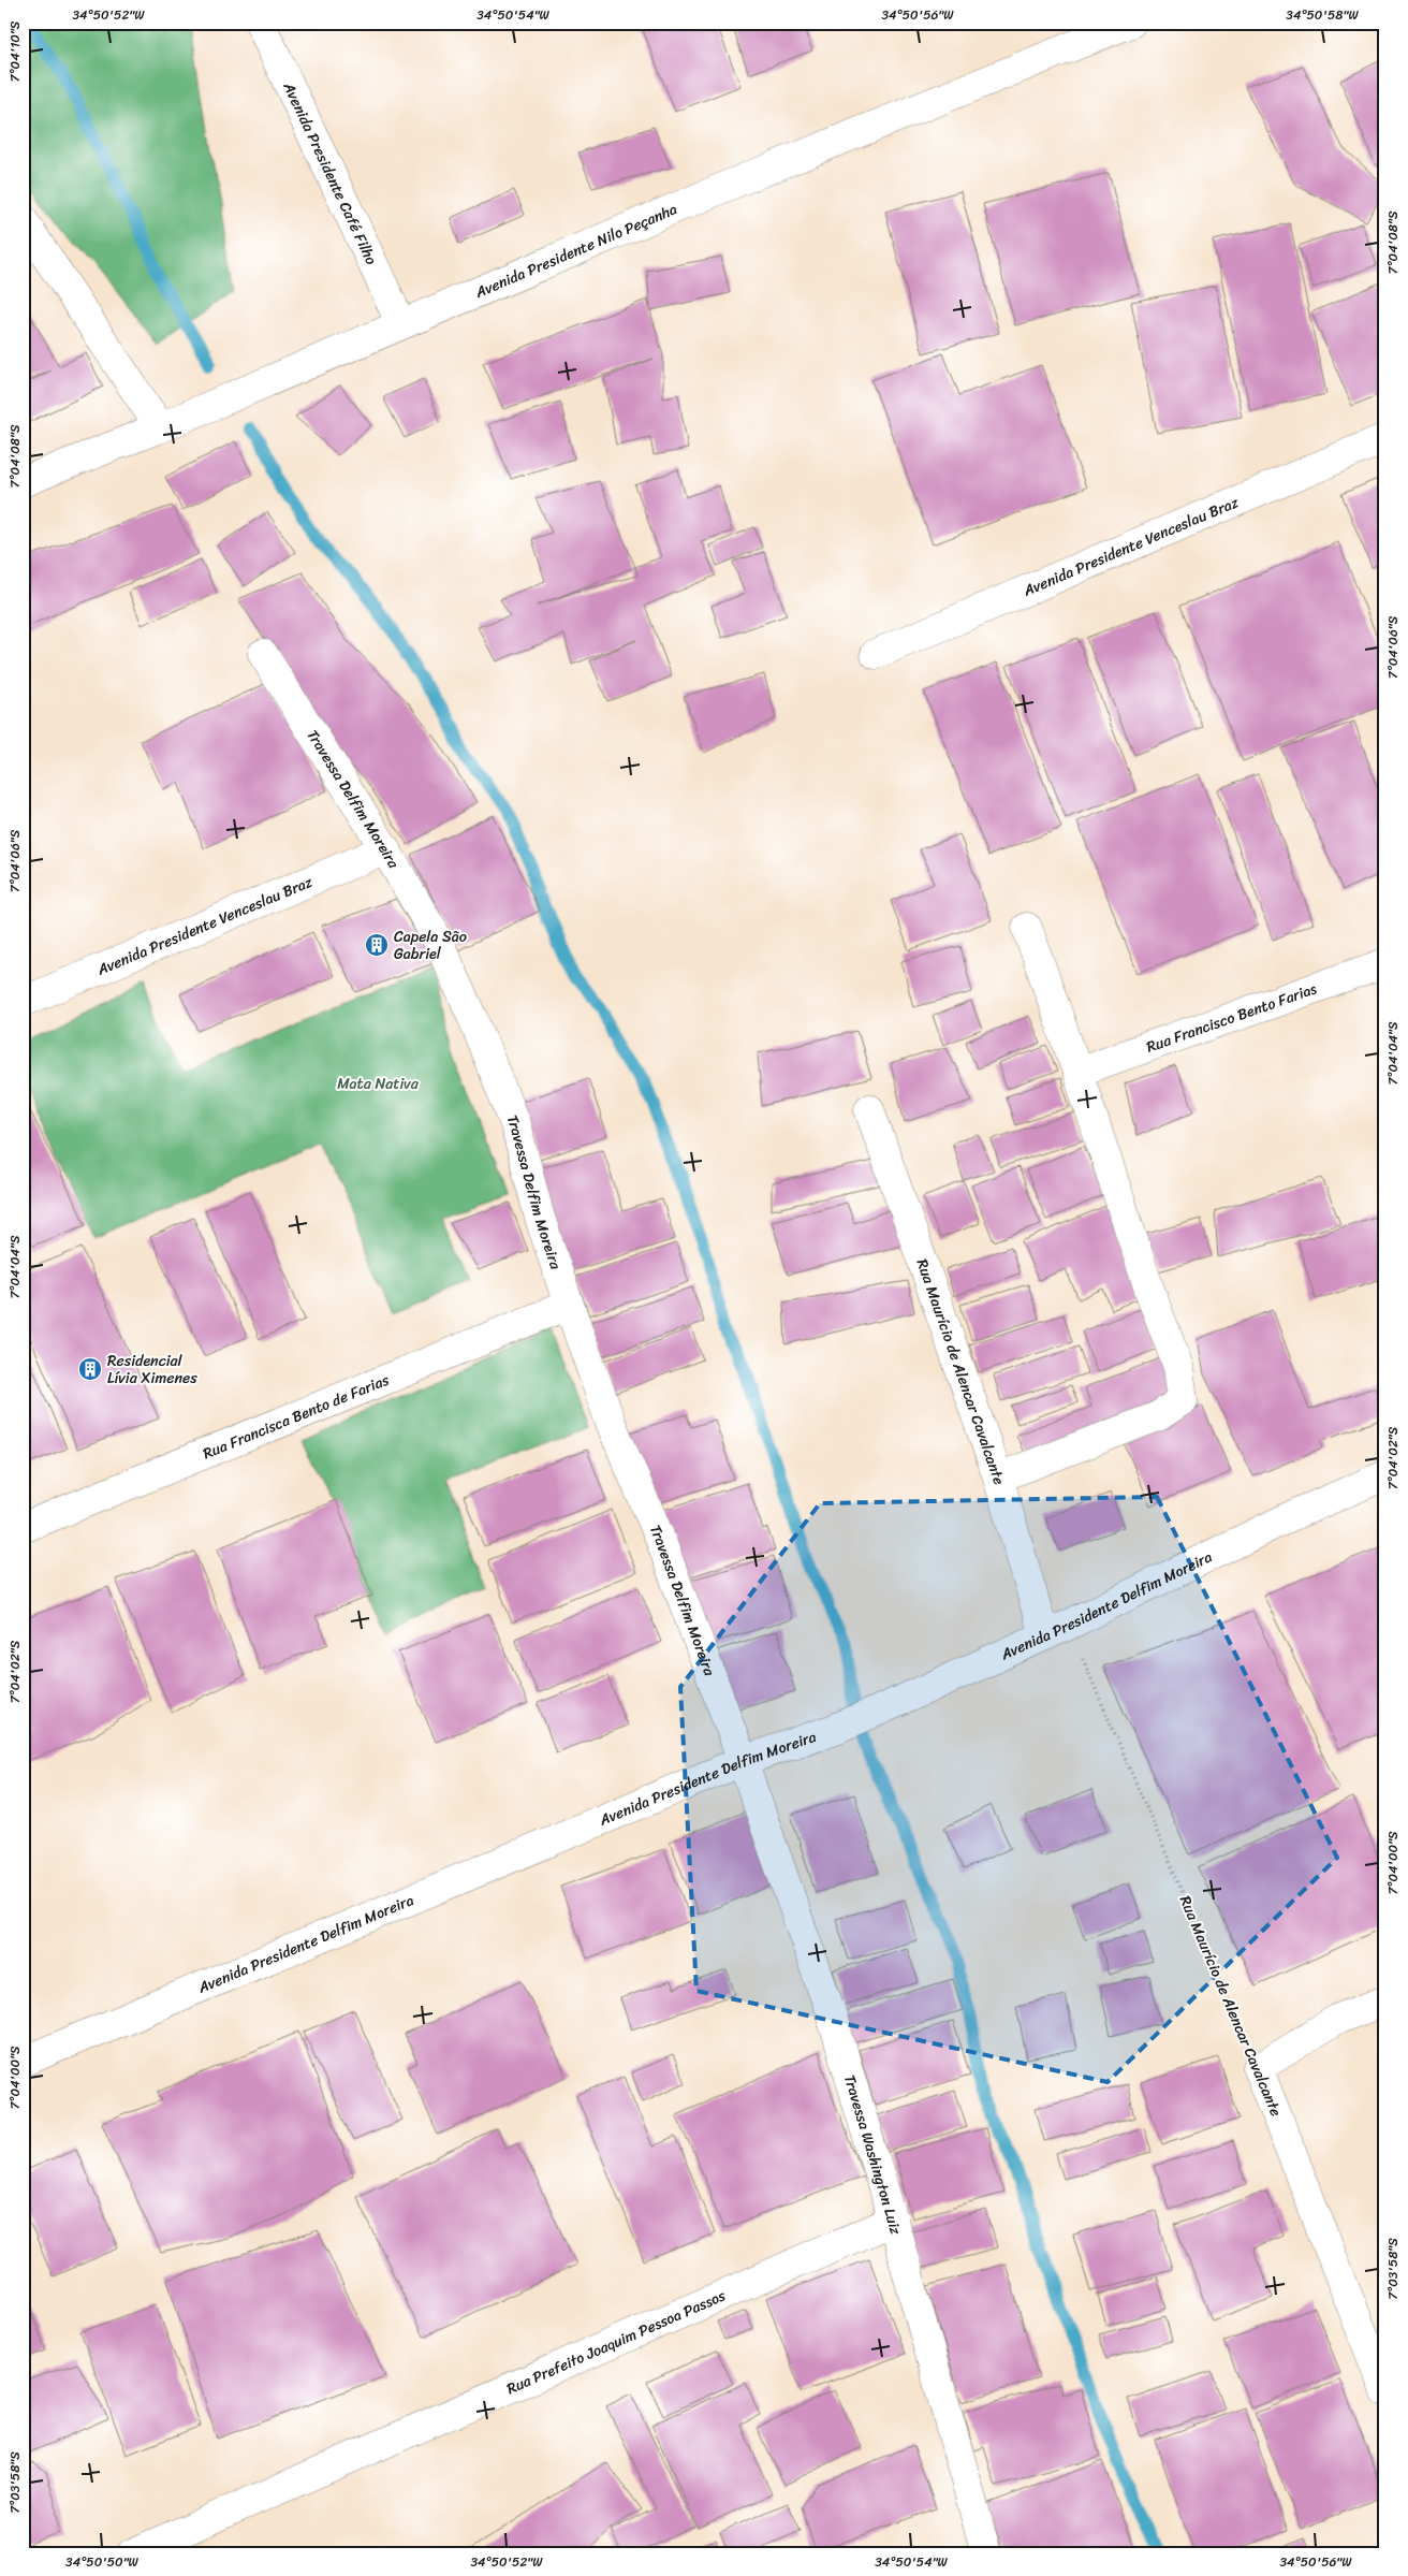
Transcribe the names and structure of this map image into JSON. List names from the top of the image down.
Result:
{
  "streets": {
    "street": [
      "Avenida Presidente Café Filho",
      "Avenida Presidente Nilo Peçanha",
      "Avenida Presidente Venceslau Braz",
      "Travessa Delfim Moreira",
      "Rua Francisco Bento Farias",
      "Rua Maurício de Alencar Cavalcante",
      "Rua Francisca Bento de Farias",
      "Avenida Presidente Delfim Moreira",
      "Travessa Washington Luiz",
      "Rua Prefeito Joaquim Pessoa Passos"
    ]
  },
  "crossings": [
    ["Avenida Presidente Café Filho", "Avenida Presidente Nilo Peçanha"],
    ["Avenida Presidente Venceslau Braz", "Travessa Delfim Moreira"],
    ["Travessa Delfim Moreira", "Rua Francisca Bento de Farias"],
    ["Travessa Delfim Moreira", "Avenida Presidente Delfim Moreira"],
    ["Travessa Delfim Moreira", "Travessa Washington Luiz"],
    ["Rua Maurício de Alencar Cavalcante", "Avenida Presidente Delfim Moreira"],
    ["Avenida Presidente Delfim Moreira", "Travessa Washington Luiz"],
    ["Travessa Washington Luiz", "Rua Prefeito Joaquim Pessoa Passos"]
  ],
  "parks": ["Mata Nativa"],
  "places": {
    "building": ["Capela São Gabriel", "Residencial Lívia Ximenes"]
  },
  "coordinates": [
    "34°50'52\"W",
    "34°50'54\"W",
    "34°50'56\"W",
    "34°50'58\"W",
    "7°04'10\"S",
    "7°04'08\"S",
    "7°04'06\"S",
    "7°04'04\"S",
    "7°04'02\"S",
    "7°04'00\"S",
    "7°03'58\"S",
    "34°50'50\"W"
  ]
}
